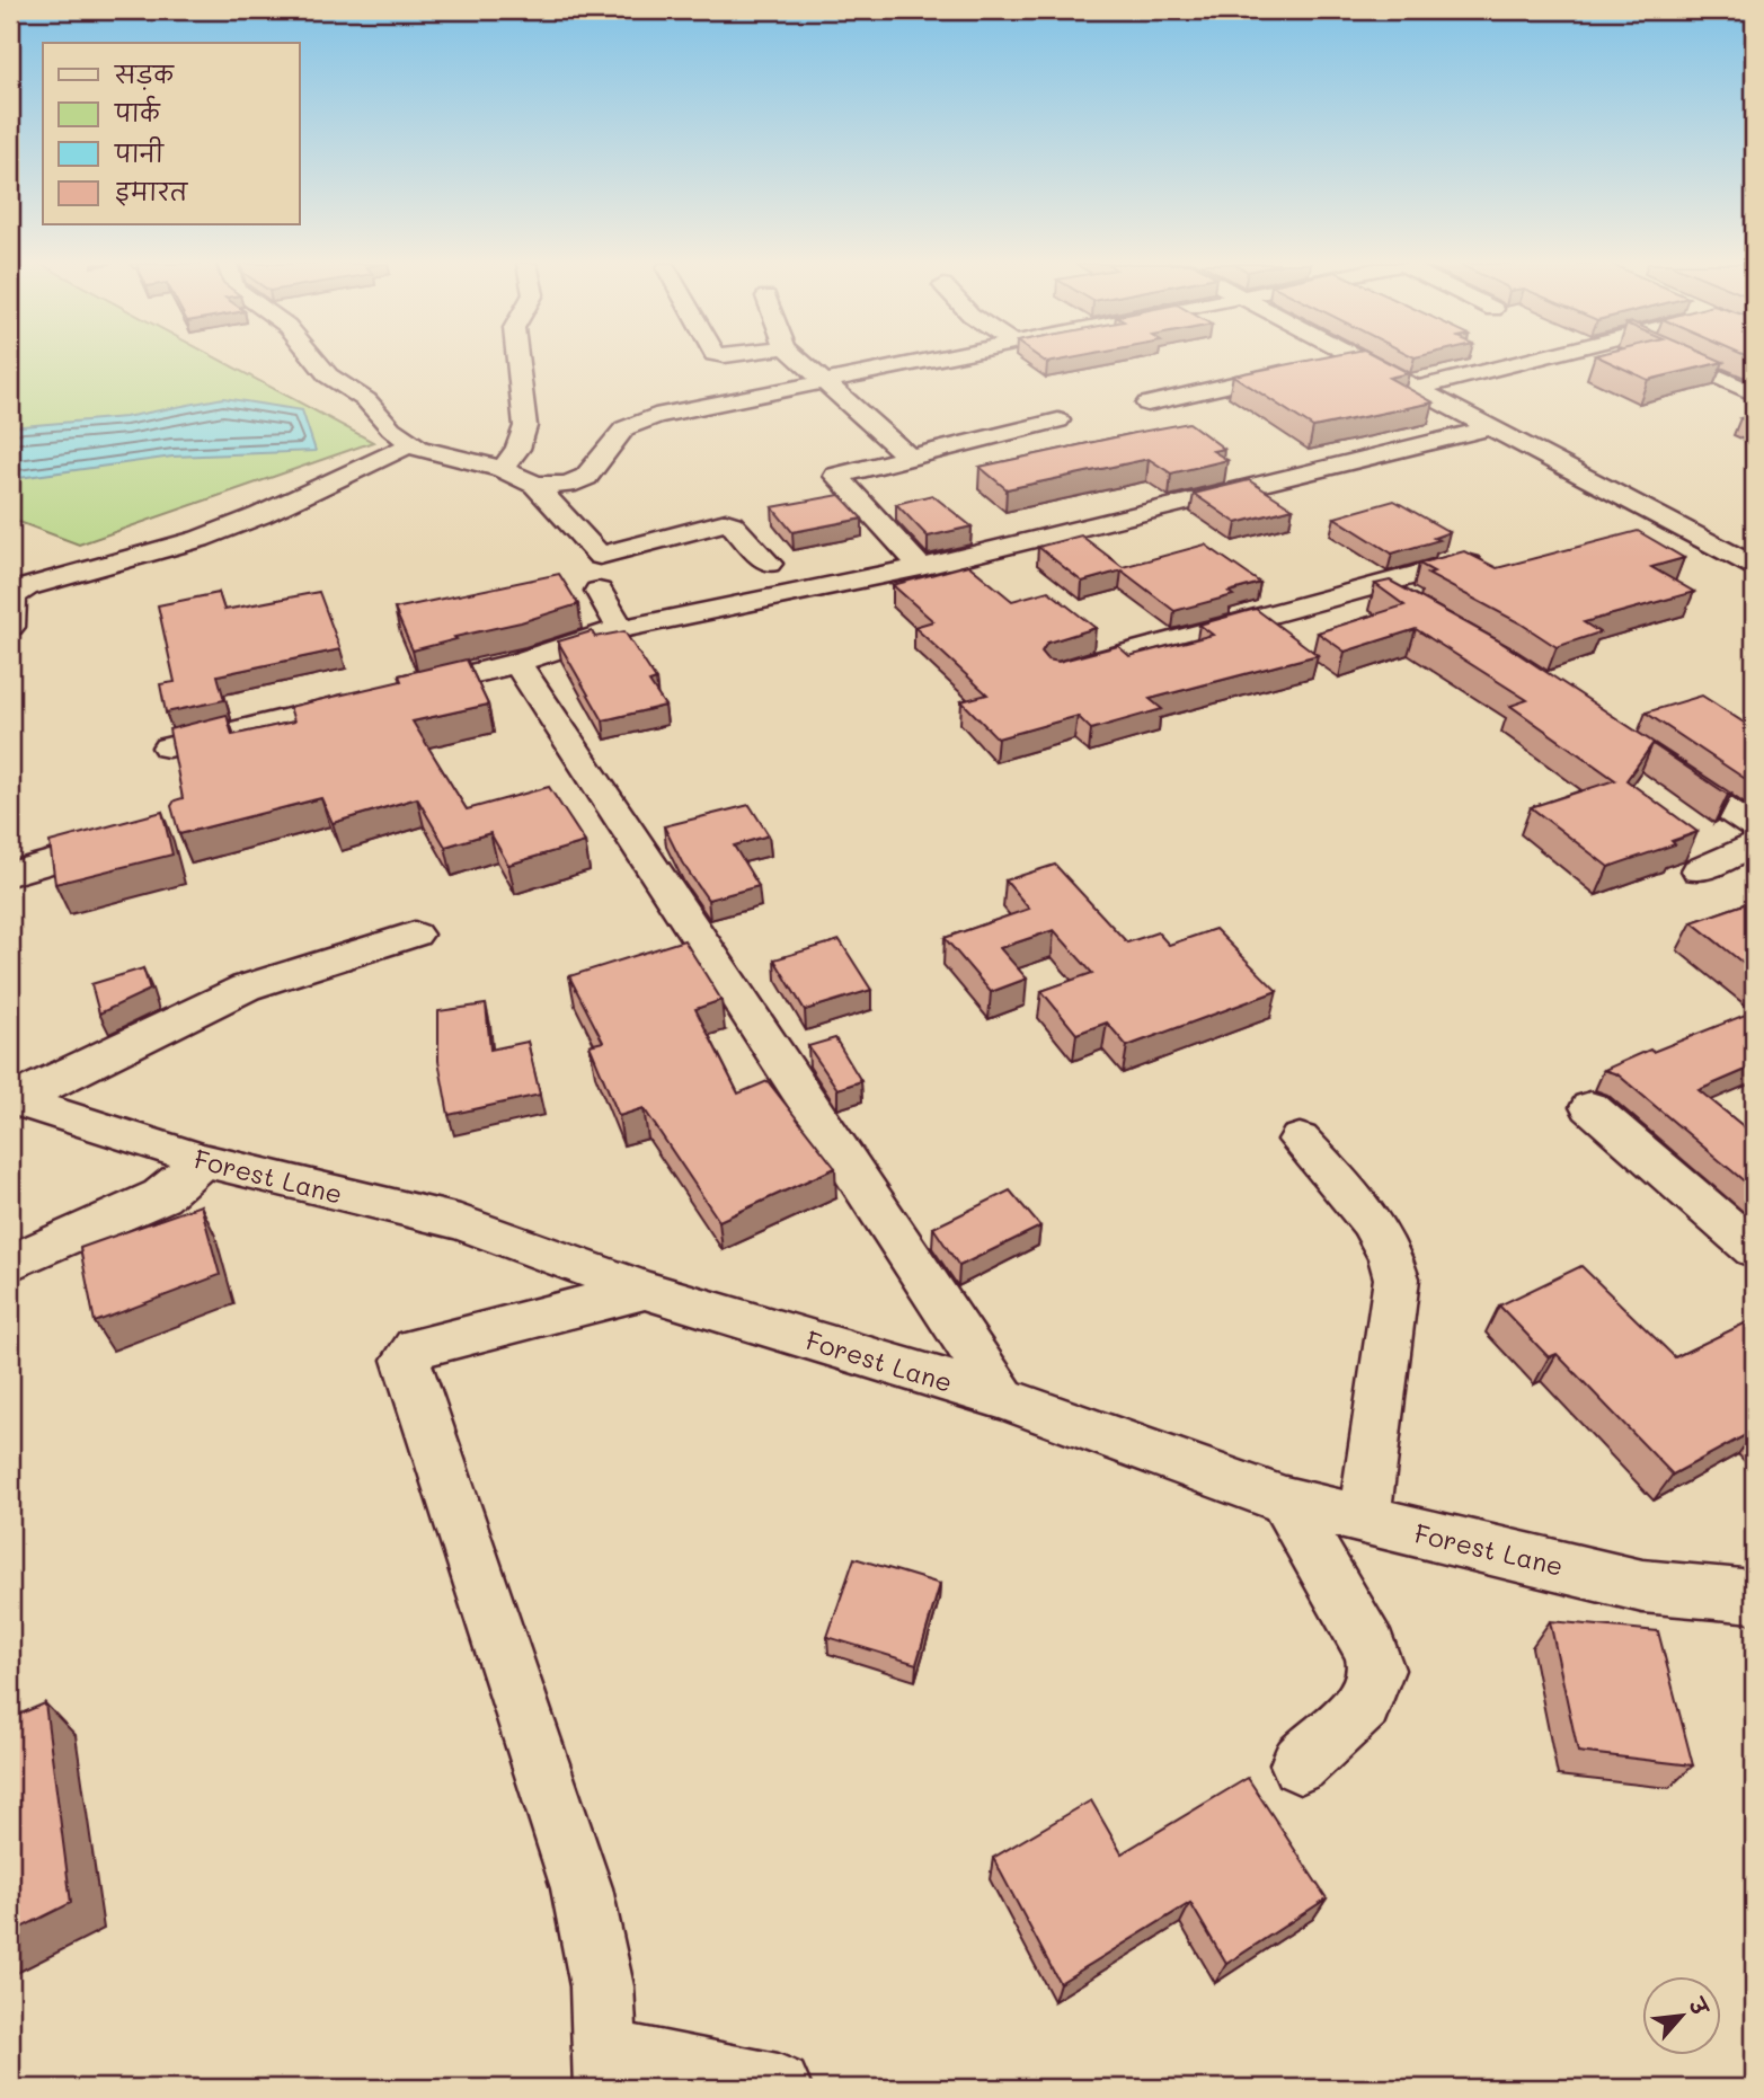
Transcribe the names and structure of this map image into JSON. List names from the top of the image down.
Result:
{
  "streets": {
    "street": ["Forest Lane"]
  },
  "legend": [
    "सड़क",
    "पार्क",
    "पानी",
    "इमारत"
  ],
  "north": "top right"
}
